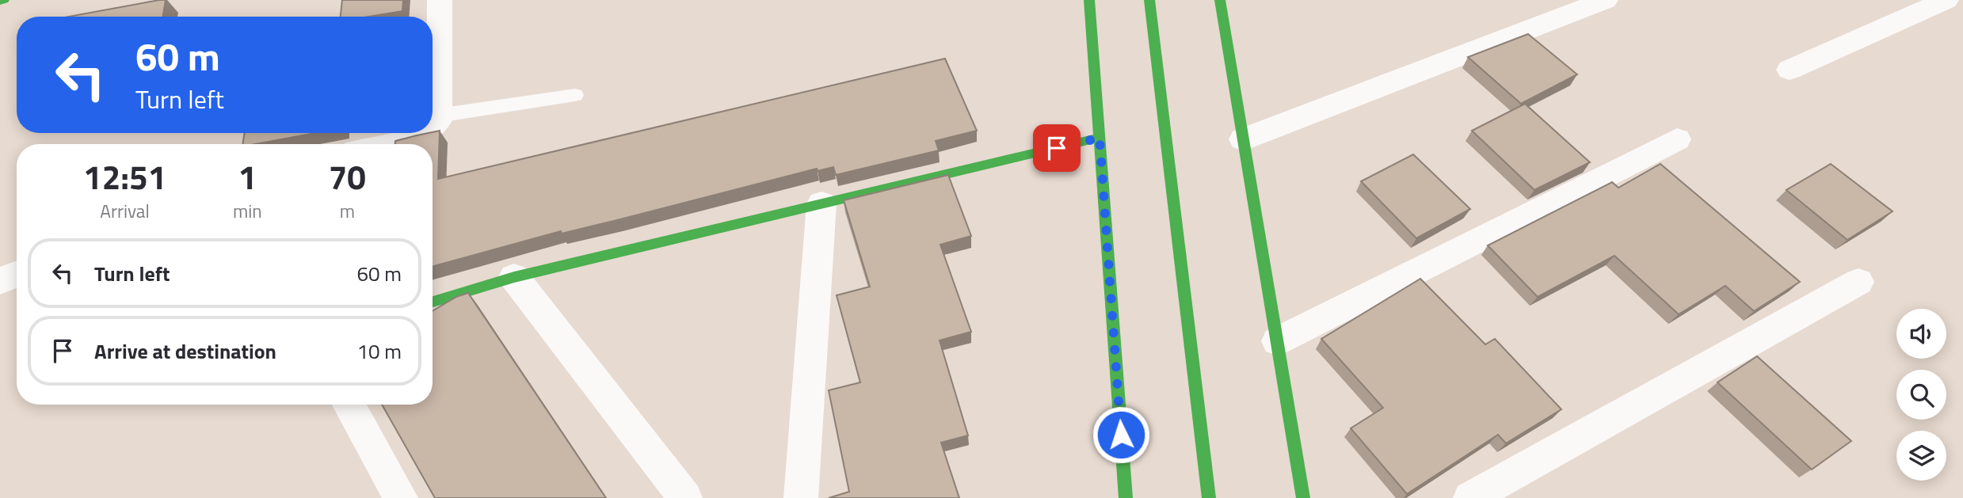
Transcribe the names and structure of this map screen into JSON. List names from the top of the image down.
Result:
{
  "page": {
    "turn": ["60 m", "Turn left"],
    "eta": [
      "12:51",
      "Arrival",
      "1",
      "min",
      "70",
      "m"
    ],
    "list": [
      {
        "name": "Turn left",
        "value": "60 m"
      },
      {
        "name": "Arrive at destination",
        "value": "10 m"
      }
    ]
  }
}
